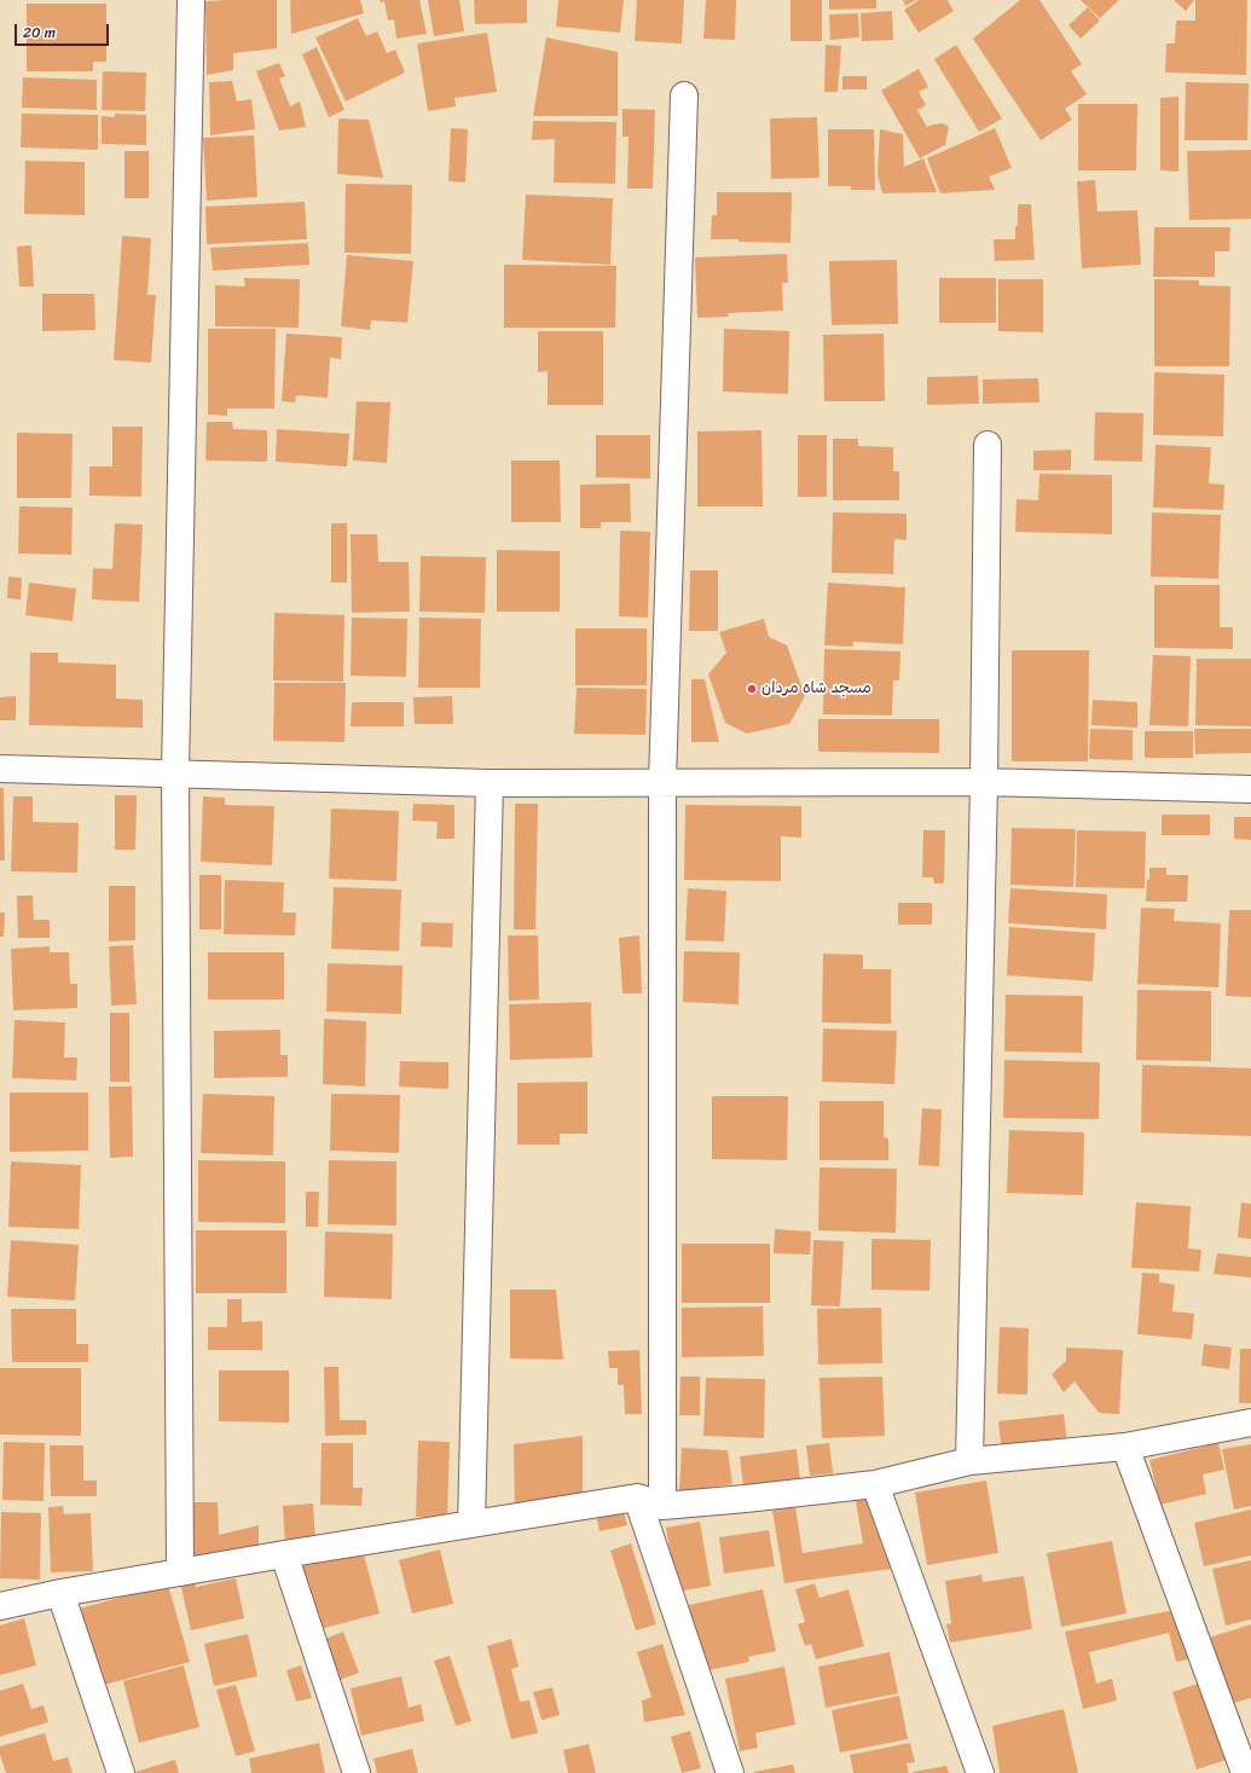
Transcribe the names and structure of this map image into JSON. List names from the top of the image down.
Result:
{
  "places": ["مسجد شاه مردان"],
  "scale_bar": "20 m"
}
